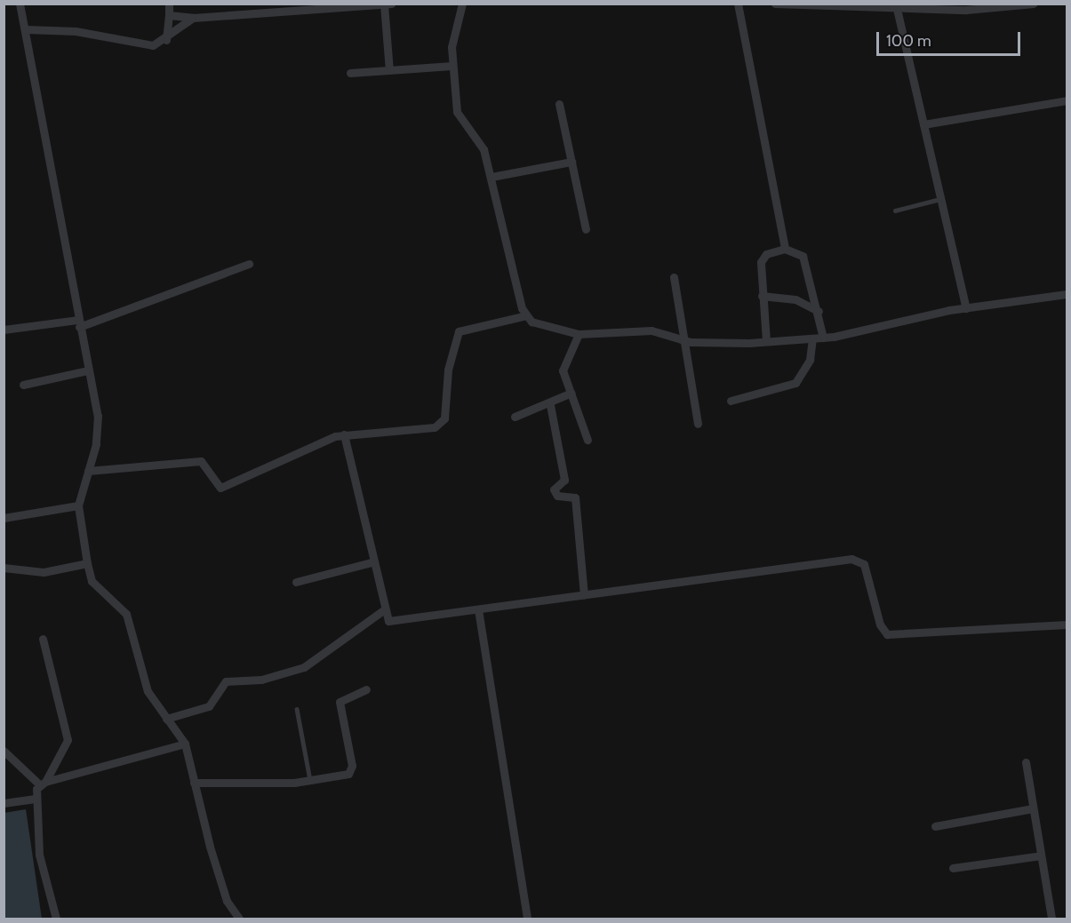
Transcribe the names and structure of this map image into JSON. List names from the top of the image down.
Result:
{
  "scale_bar": "100 m"
}
